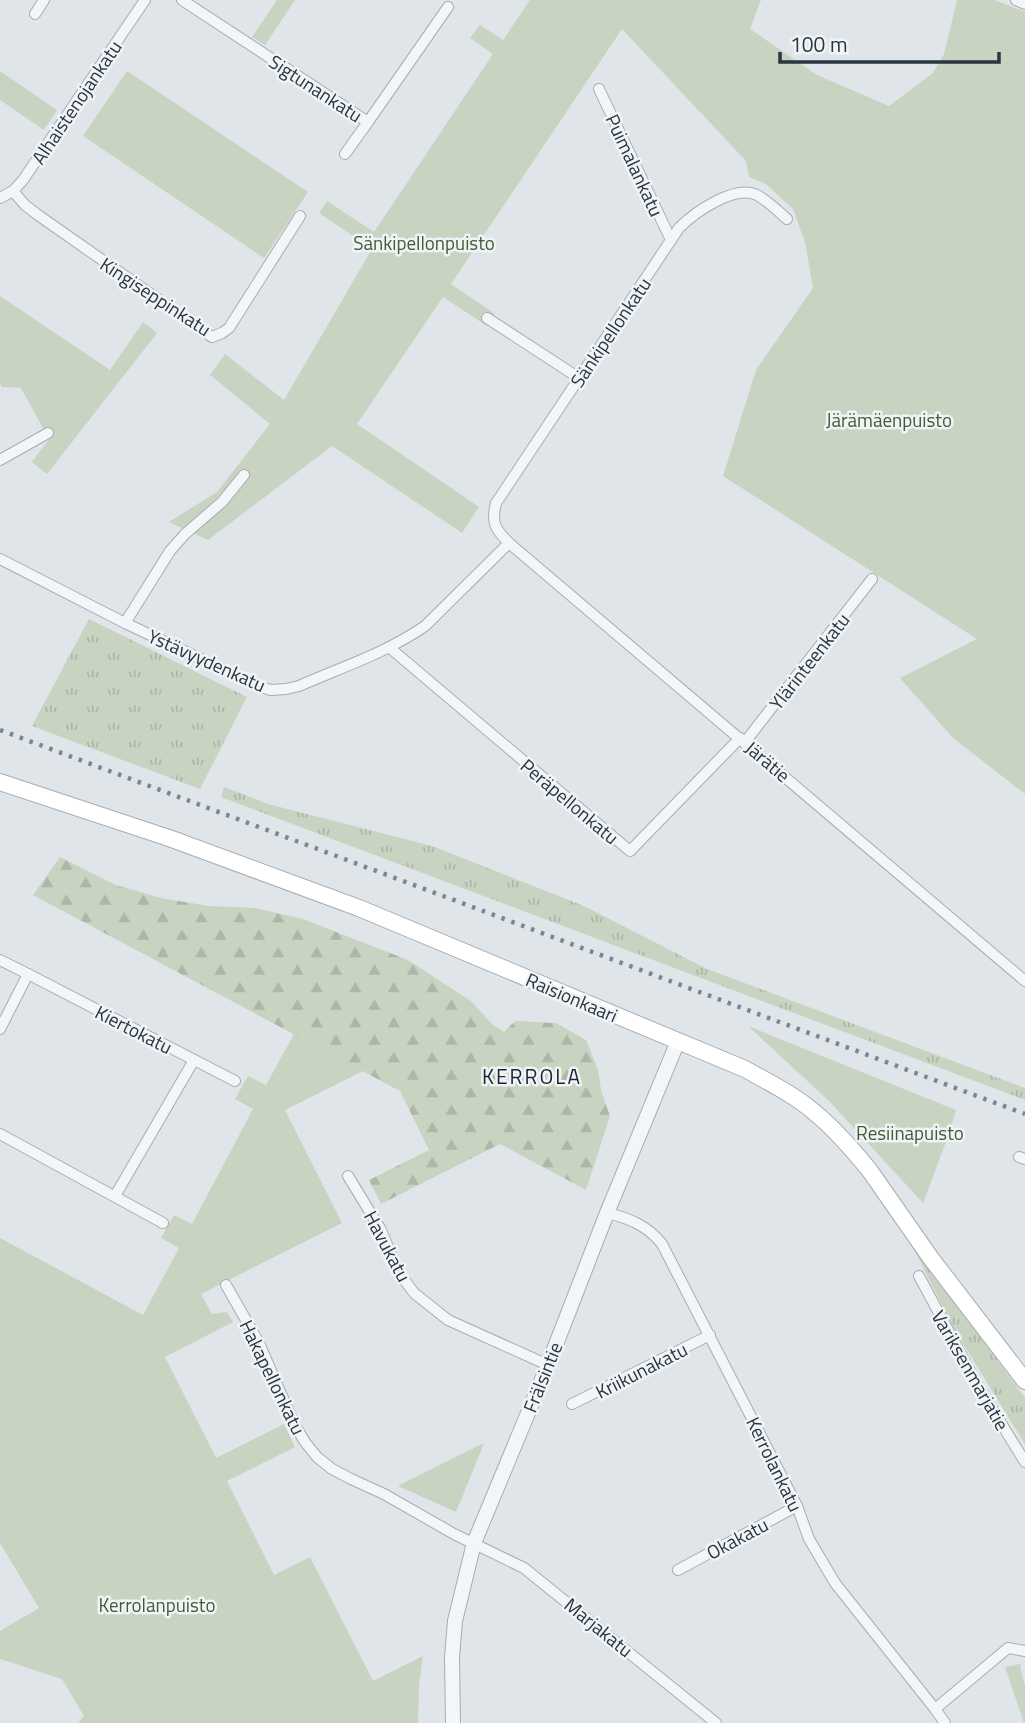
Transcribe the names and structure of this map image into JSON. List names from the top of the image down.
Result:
{
  "streets": {
    "main road": ["Raisionkaari"],
    "street": [
      "Sigtunankatu",
      "Alhaistenojankatu",
      "Puimalankatu",
      "Kingiseppinkatu",
      "Sänkipellonkatu",
      "Ystävyydenkatu",
      "Ylärinteenkatu",
      "Järätie",
      "Peräpellonkatu",
      "Kiertokatu",
      "Havukatu",
      "Kriikunakatu",
      "Variksenmarjatie",
      "Hakapellonkatu",
      "Frälsintie",
      "Kerrolankatu",
      "Okakatu",
      "Marjakatu"
    ]
  },
  "crossings": [
    ["Alhaistenojankatu", "Kingiseppinkatu"],
    ["Puimalankatu", "Sänkipellonkatu"],
    ["Sänkipellonkatu", "Ystävyydenkatu"],
    ["Sänkipellonkatu", "Järätie"],
    ["Ystävyydenkatu", "Järätie"],
    ["Ystävyydenkatu", "Peräpellonkatu"],
    ["Ylärinteenkatu", "Järätie"],
    ["Ylärinteenkatu", "Peräpellonkatu"],
    ["Järätie", "Peräpellonkatu"],
    ["Raisionkaari", "Frälsintie"],
    ["Havukatu", "Frälsintie"],
    ["Kriikunakatu", "Kerrolankatu"],
    ["Hakapellonkatu", "Frälsintie"],
    ["Hakapellonkatu", "Marjakatu"],
    ["Frälsintie", "Kerrolankatu"],
    ["Frälsintie", "Marjakatu"],
    ["Kerrolankatu", "Okakatu"]
  ],
  "districts": ["KERROLA"],
  "parks": [
    "Sänkipellonpuisto",
    "Järämäenpuisto",
    "Resiinapuisto",
    "Kerrolanpuisto"
  ],
  "scale_bar": "100 m"
}
